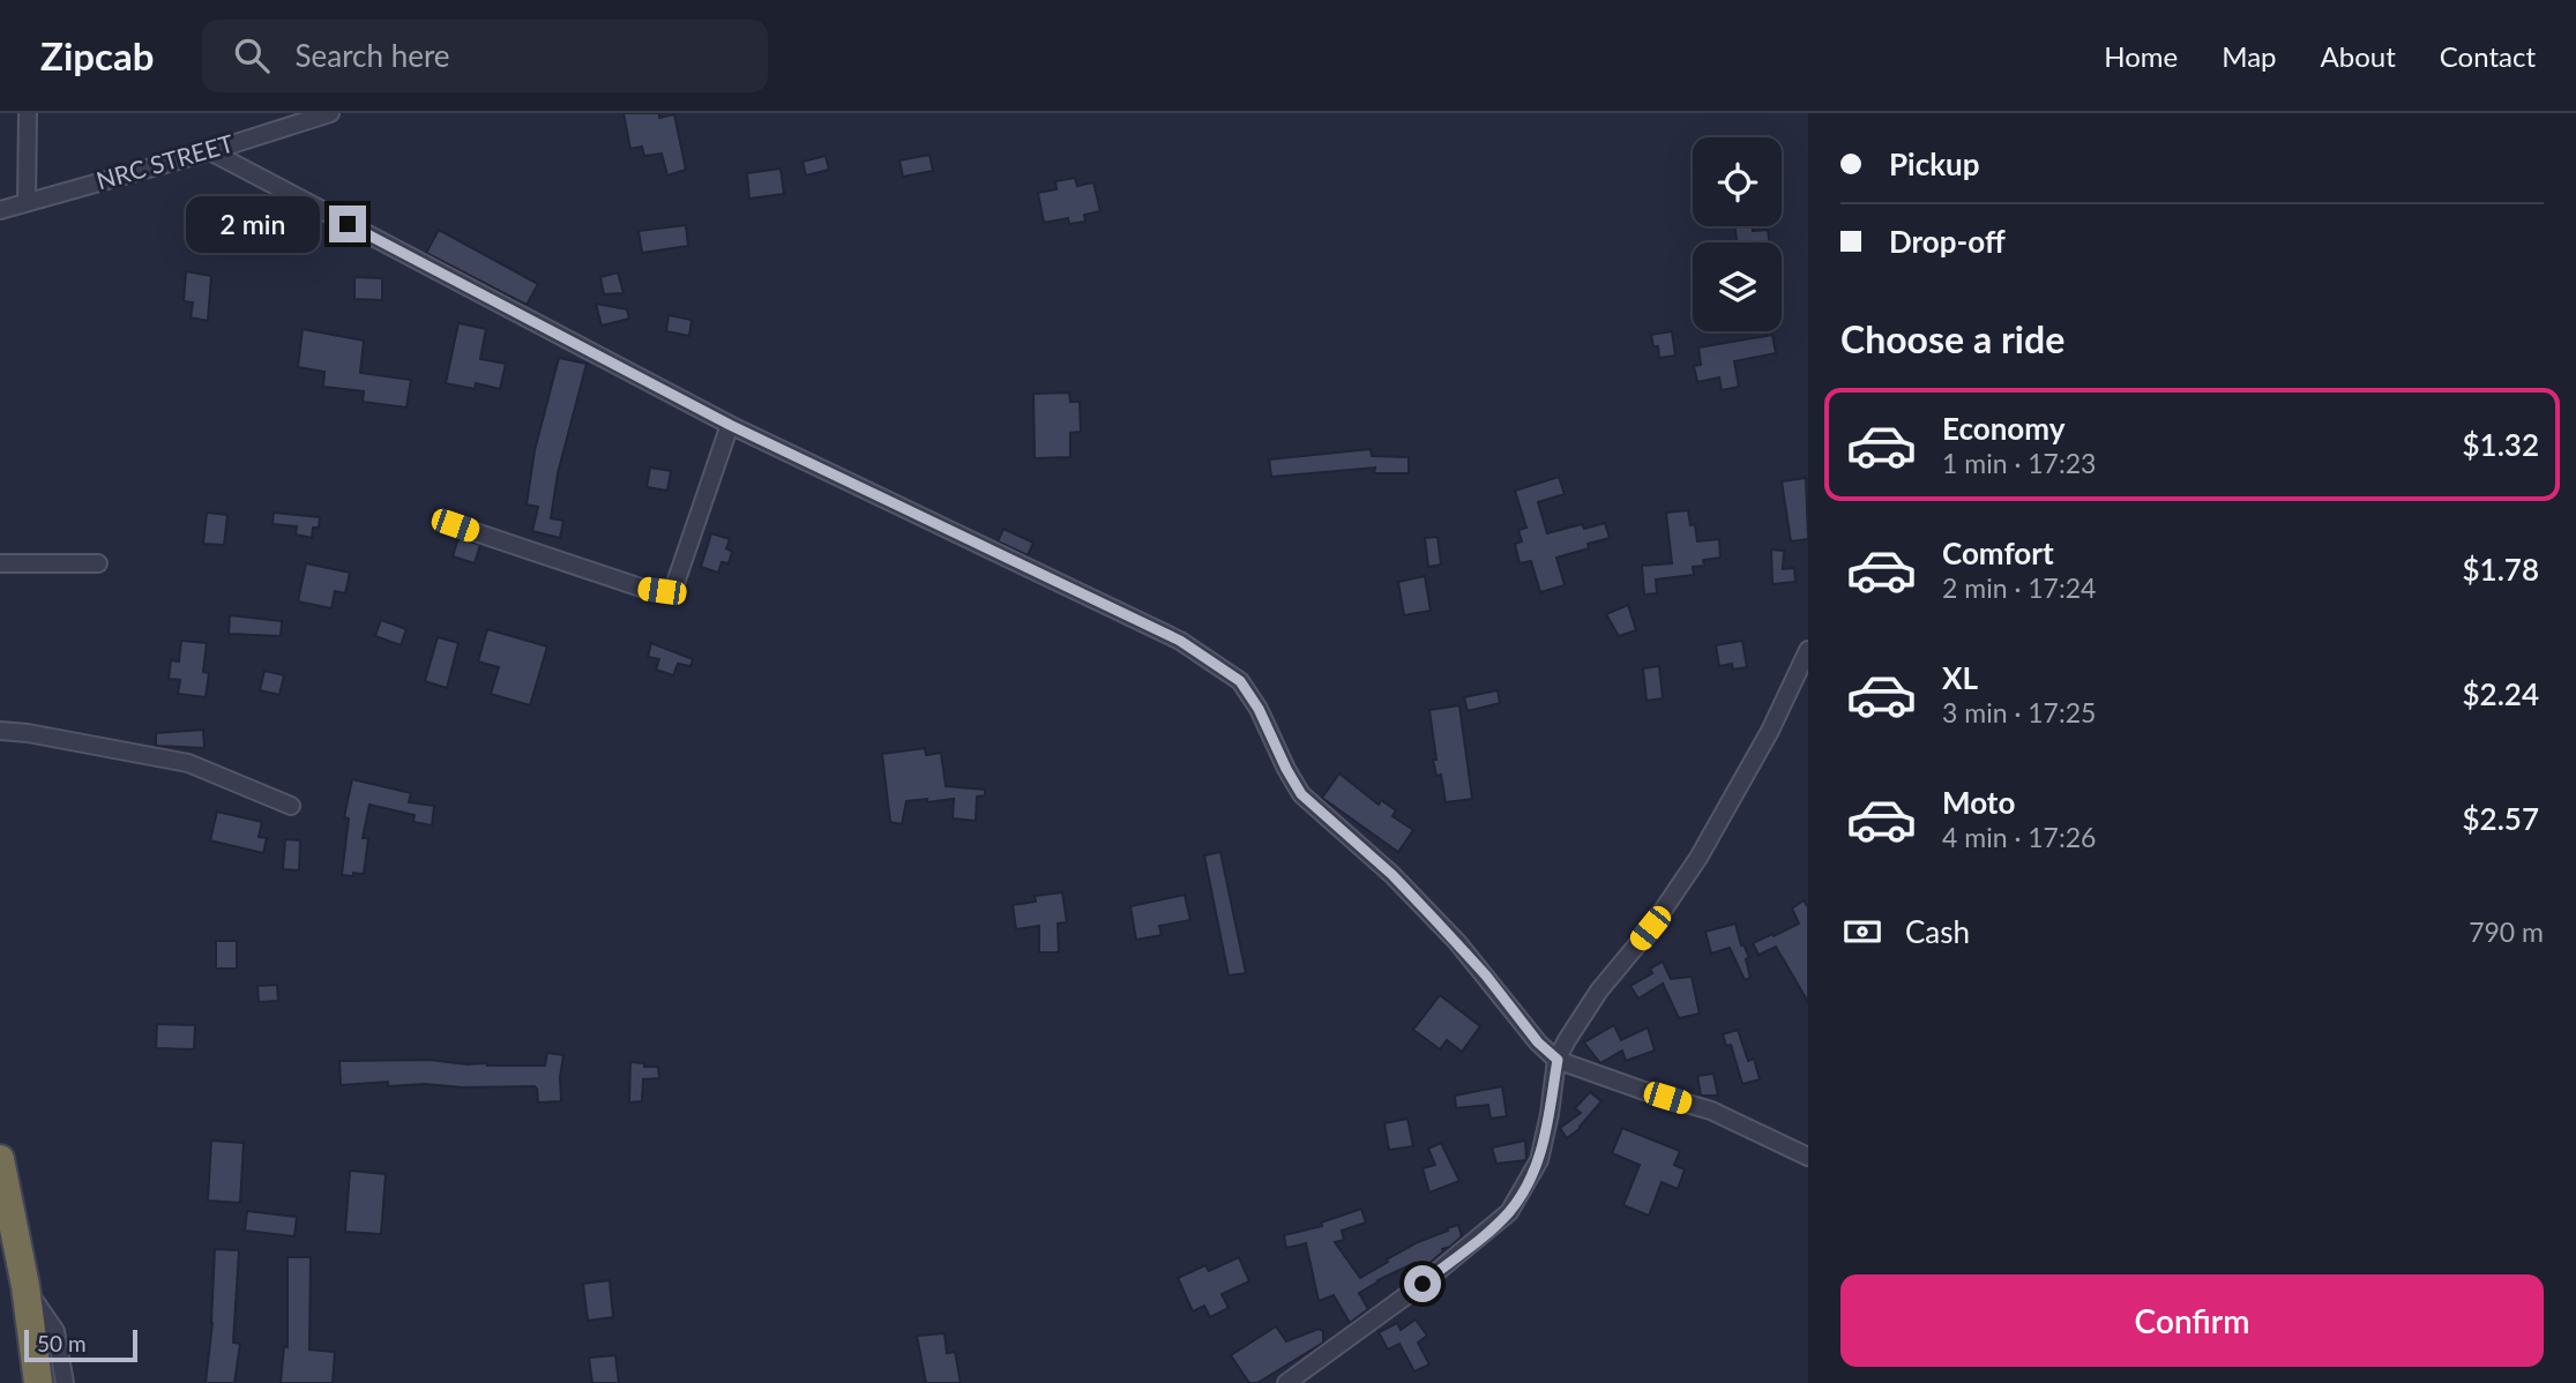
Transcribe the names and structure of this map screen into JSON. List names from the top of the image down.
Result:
{
  "streets": {
    "street": ["NRC STREET"]
  },
  "scale_bar": "50 m",
  "page": {
    "header": "Zipcab",
    "search": "Search here",
    "nav": [
      "Home",
      "Map",
      "About",
      "Contact"
    ],
    "banner": ["Pickup", "Drop-off"],
    "bubble": "2 min",
    "heading": "Choose a ride",
    "list": [
      {
        "name": "Economy",
        "note": "1 min · 17:23",
        "value": "$1.32"
      },
      {
        "name": "Comfort",
        "note": "2 min · 17:24",
        "value": "$1.78"
      },
      {
        "name": "XL",
        "note": "3 min · 17:25",
        "value": "$2.24"
      },
      {
        "name": "Moto",
        "note": "4 min · 17:26",
        "value": "$2.57"
      }
    ],
    "pay": ["Cash", "790 m"],
    "buttons": "Confirm",
    "scale": "50 m"
  }
}
